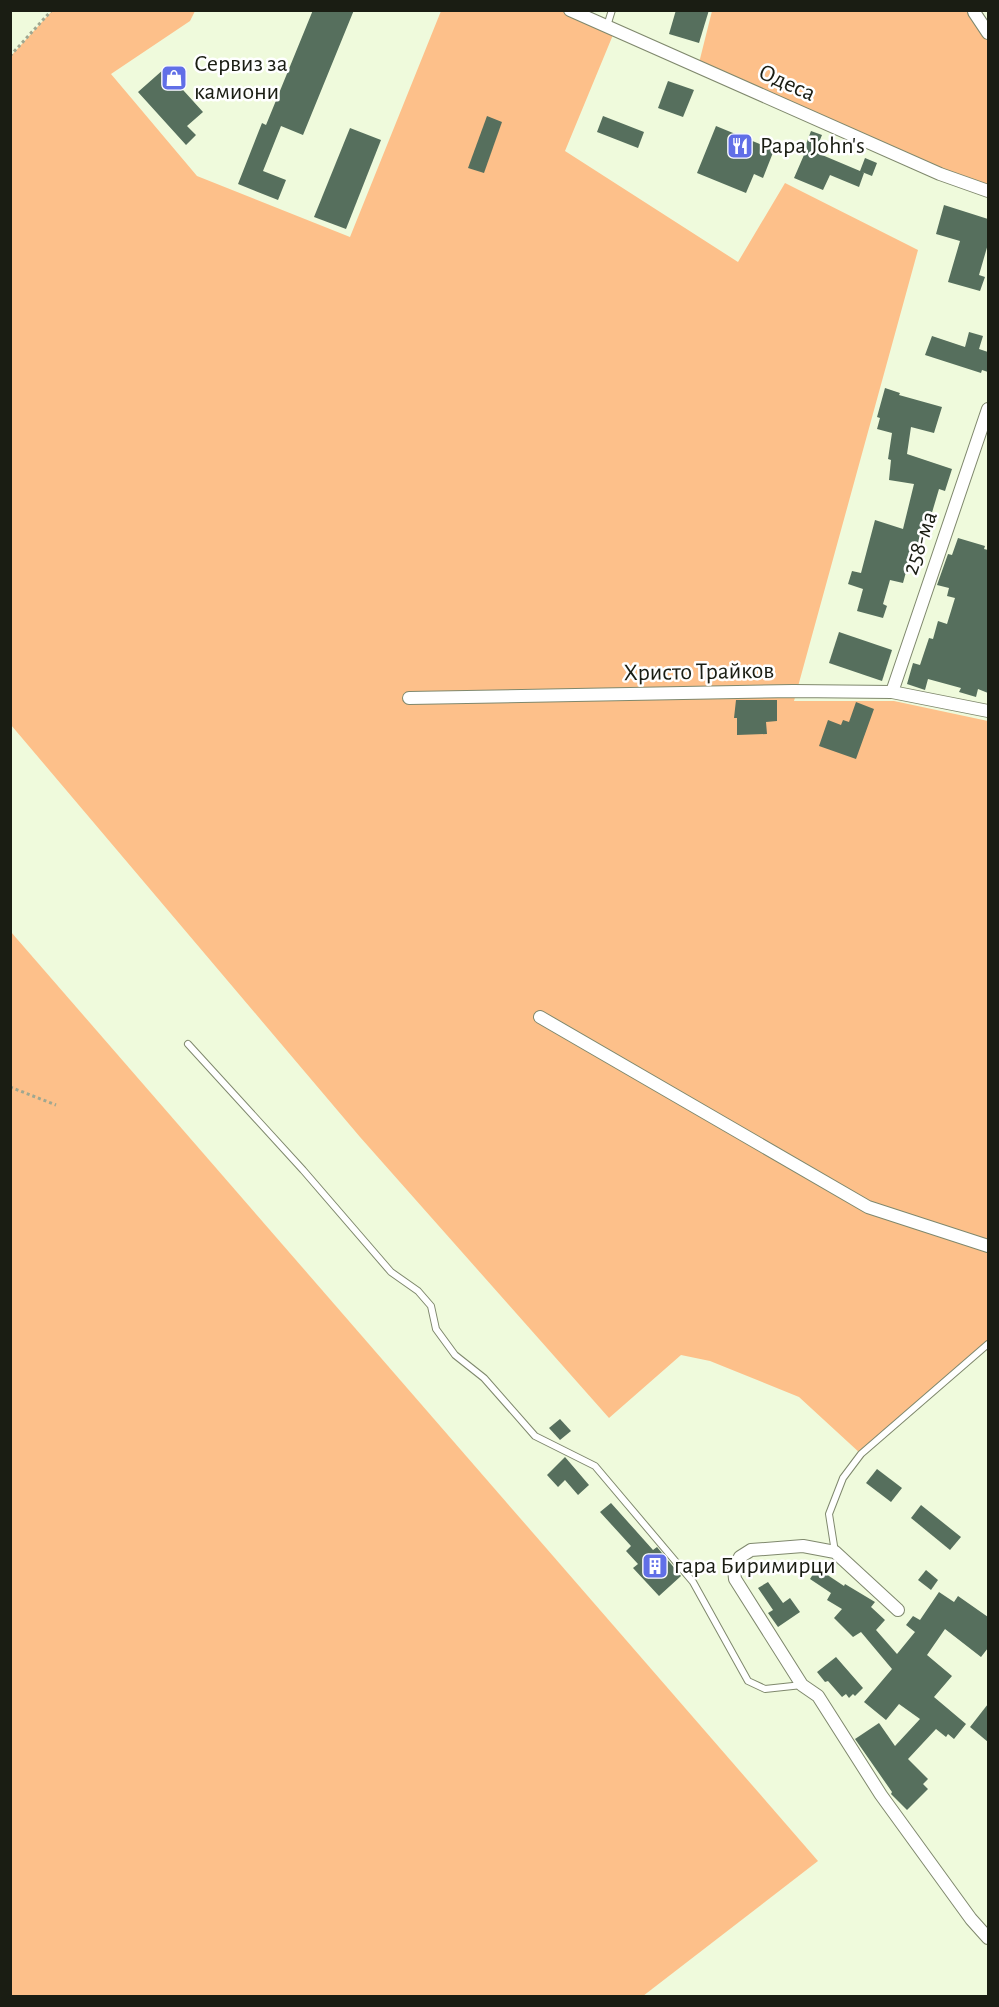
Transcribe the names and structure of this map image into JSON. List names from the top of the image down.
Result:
{
  "streets": {
    "street": ["Одеса", "258-ма", "Христо Трайков"]
  },
  "crossings": [
    ["258-ма", "Христо Трайков"]
  ],
  "places": {
    "shop": ["Сервиз за камиони"],
    "restaurant": ["Papa John's"],
    "building": ["гара Биримирци"]
  }
}
